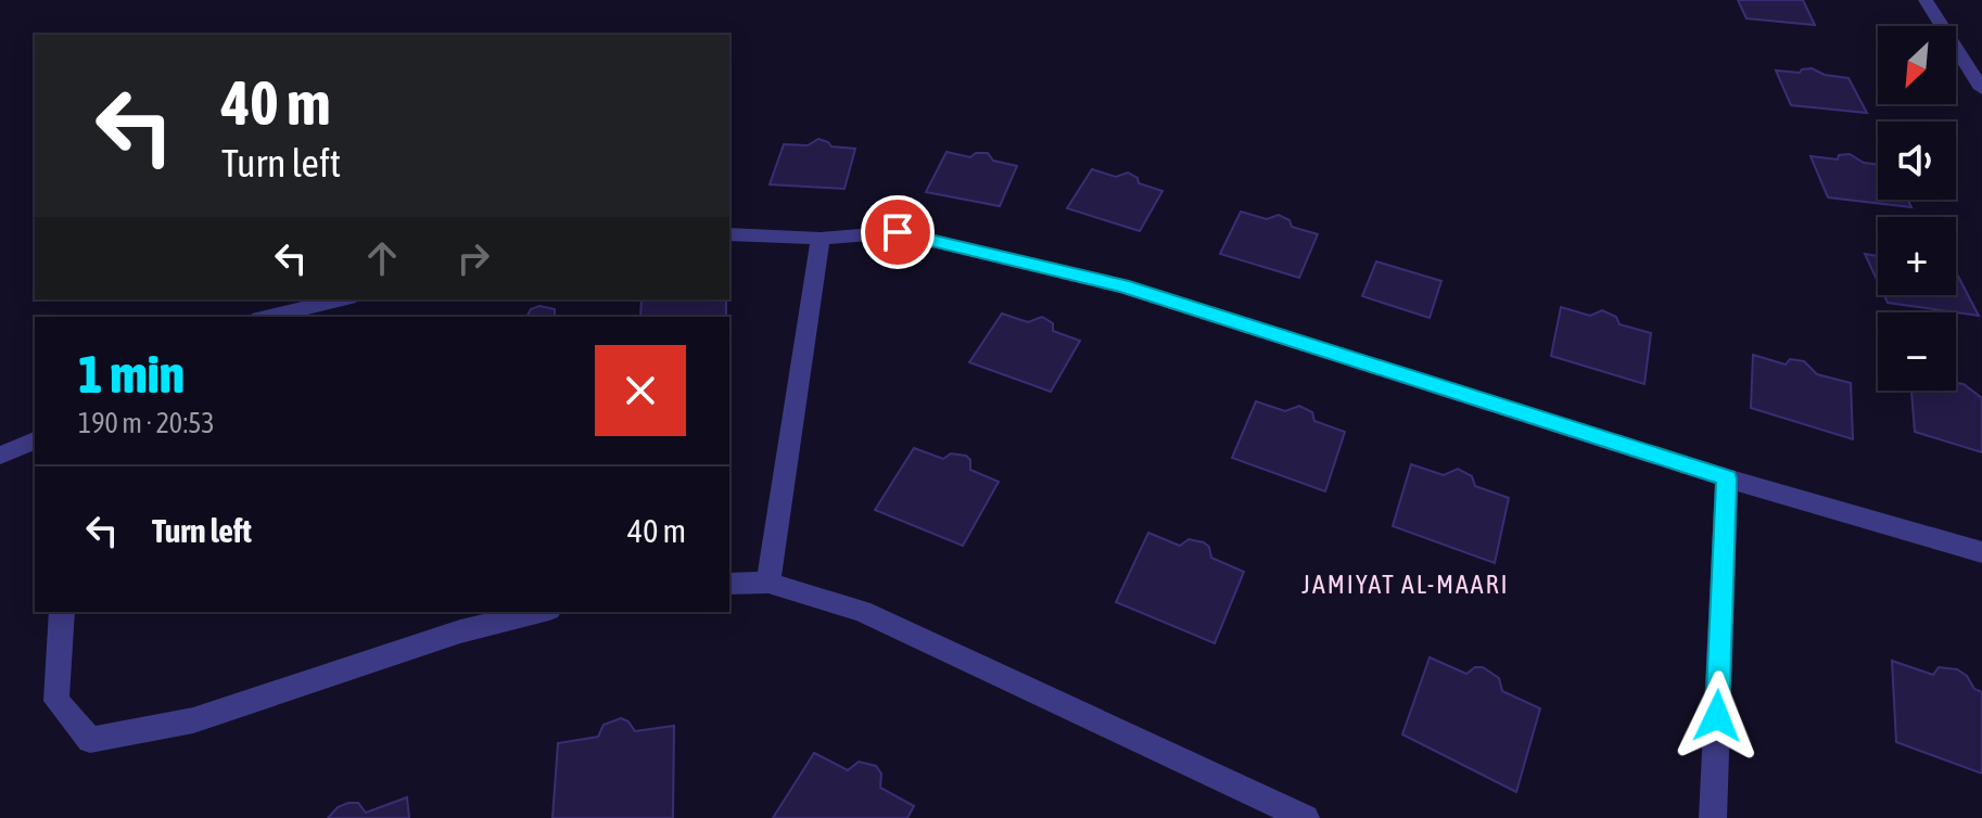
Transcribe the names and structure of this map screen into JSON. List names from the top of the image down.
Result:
{
  "districts": ["JAMIYAT AL-MAARI"],
  "north": "bottom left",
  "page": {
    "map_buttons": ["+", "−"],
    "turn": ["40 m", "Turn left"],
    "heading": ["1 min", "190 m · 20:53"],
    "list": [
      {
        "name": "Turn left",
        "value": "40 m"
      }
    ]
  }
}
